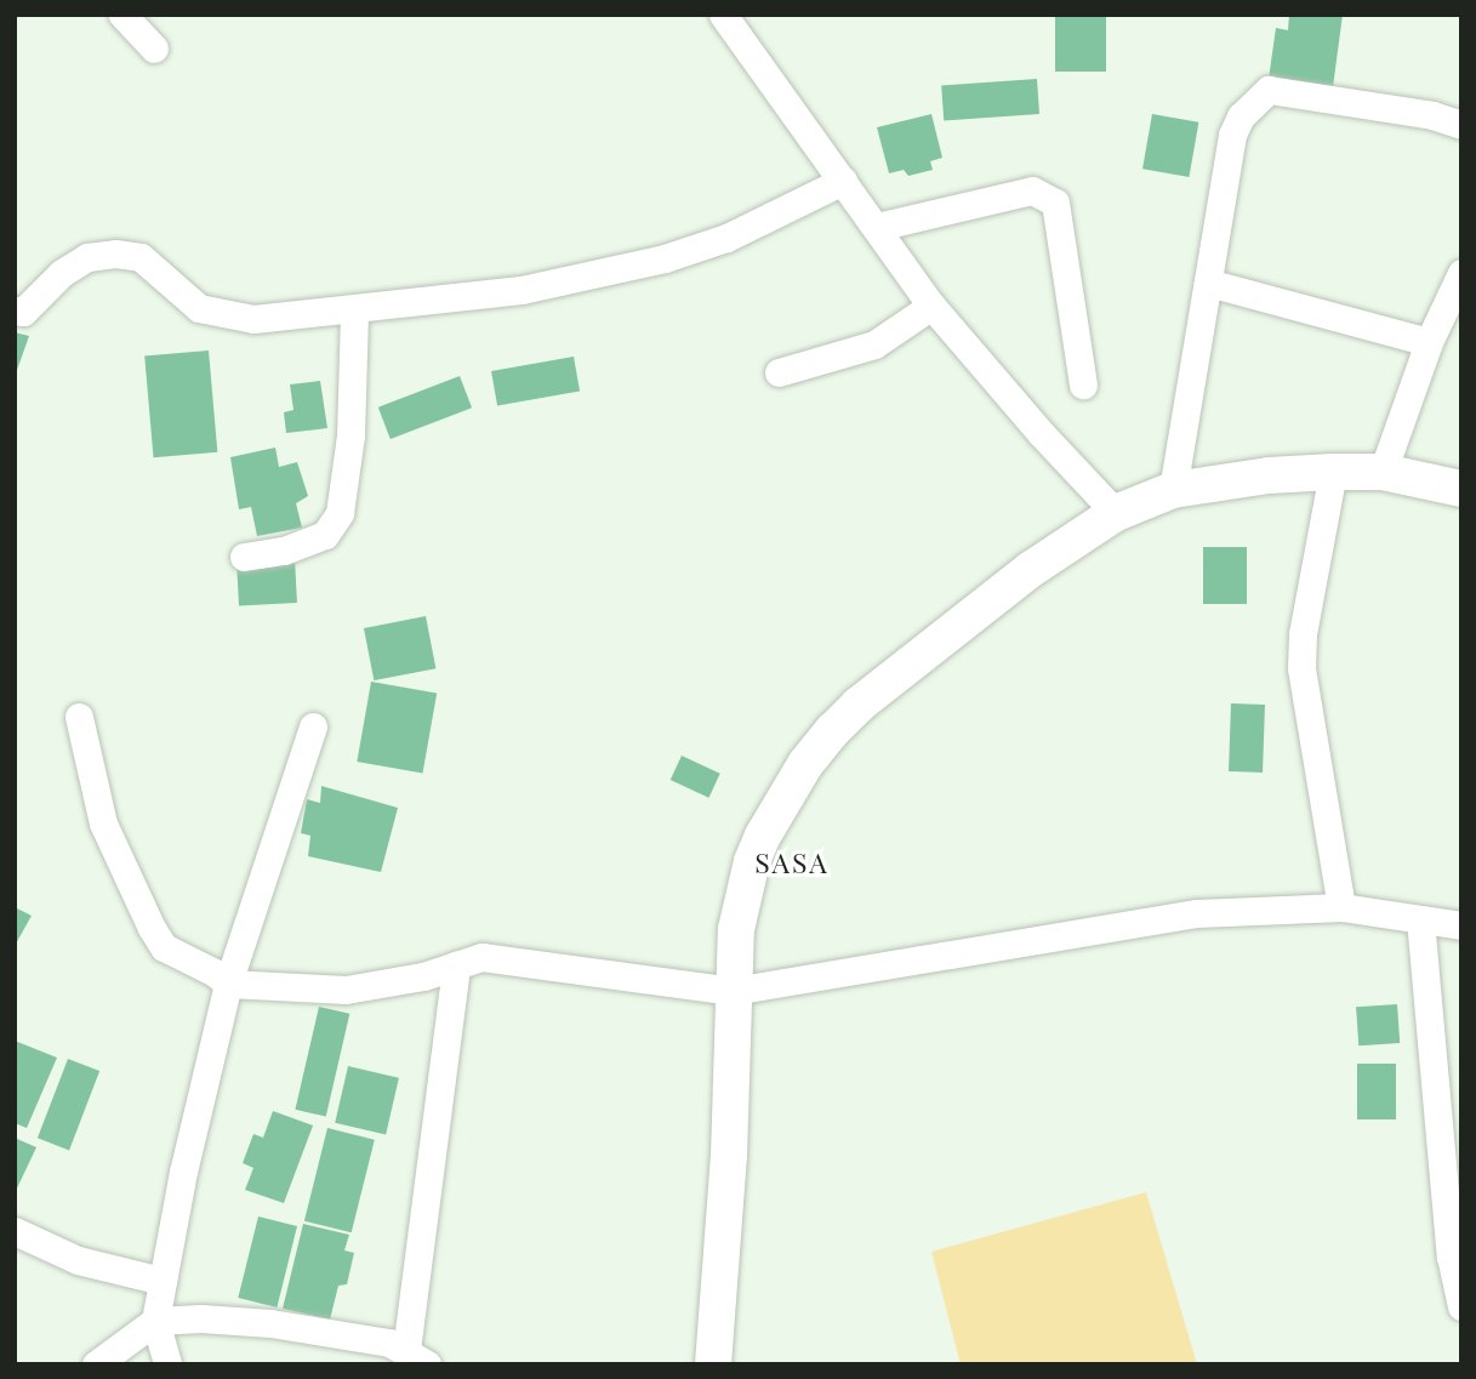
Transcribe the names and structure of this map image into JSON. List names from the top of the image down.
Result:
{
  "districts": ["SASA"]
}
